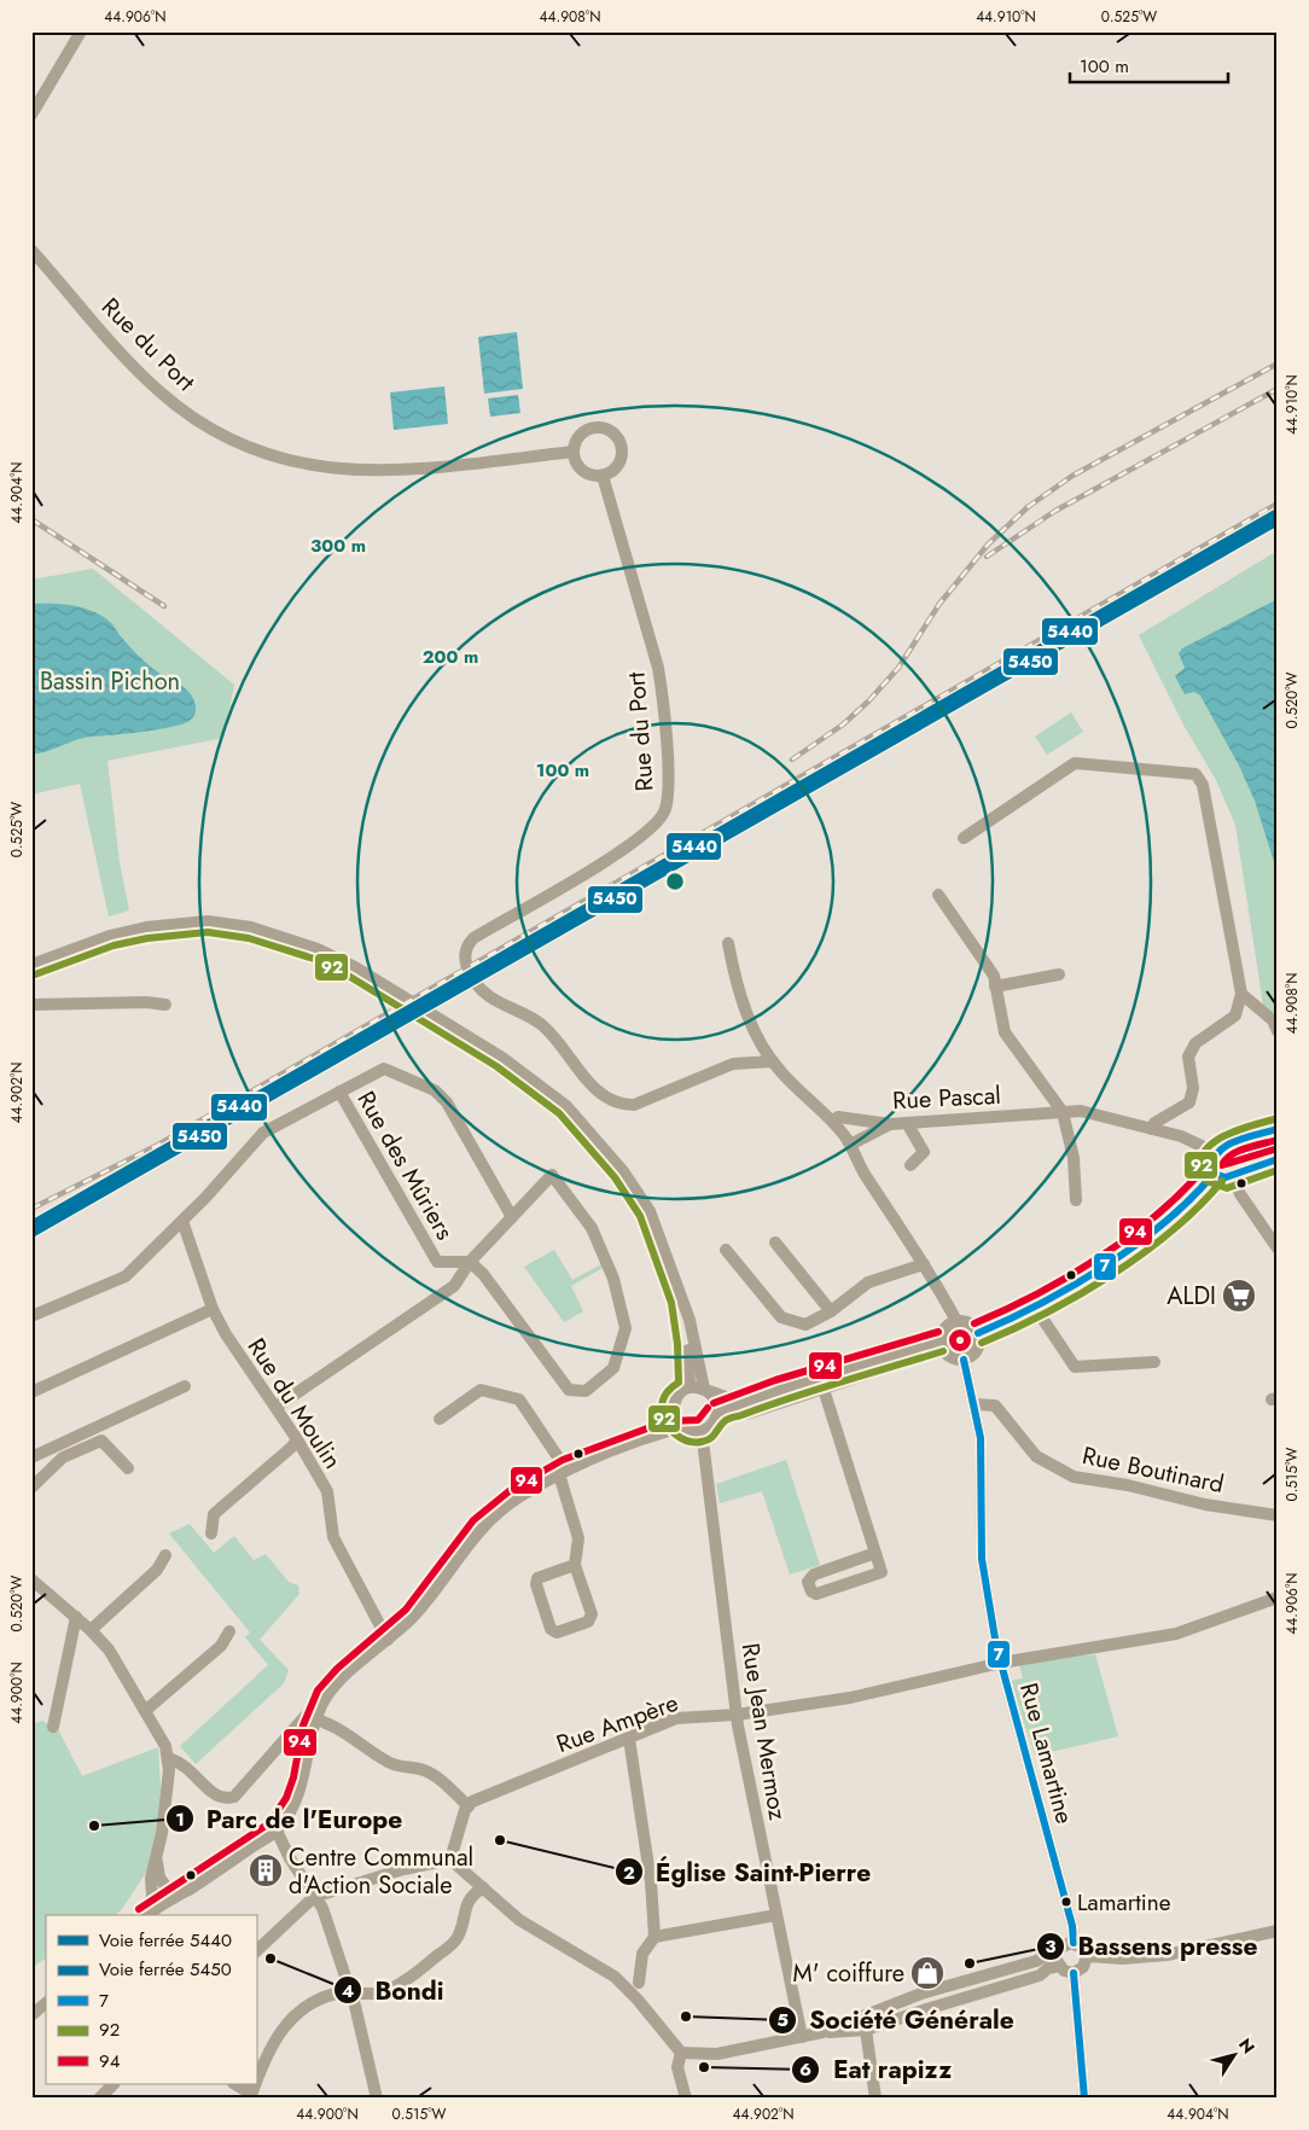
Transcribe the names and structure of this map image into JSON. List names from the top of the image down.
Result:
{
  "streets": {
    "street": [
      "Rue du Port",
      "Rue Pascal",
      "Rue des Mûriers",
      "Rue du Moulin",
      "Rue Boutinard",
      "Rue Ampère",
      "Rue Jean Mermoz",
      "Rue Lamartine"
    ]
  },
  "crossings": [
    ["Rue Boutinard", "Rue Lamartine"],
    ["Rue Ampère", "Rue Jean Mermoz"],
    ["Rue Ampère", "Rue Lamartine"]
  ],
  "parks": ["Bassin Pichon"],
  "places": {
    "supermarket": ["ALDI"],
    "other": [
      "Parc de l'Europe",
      "Église Saint-Pierre",
      "Lamartine",
      "Bondi",
      "Bassens presse",
      "Société Générale",
      "Eat rapizz"
    ],
    "building": ["Centre Communal d'Action Sociale"],
    "shop": ["M' coiffure"]
  },
  "lines": [
    "rail line 5440",
    "rail line 5450",
    "transit line 92",
    "transit line 7",
    "transit line 94"
  ],
  "legend": [
    "Voie ferrée 5440",
    "Voie ferrée 5450",
    "7",
    "92",
    "94"
  ],
  "scale_bar": "100 m",
  "north": "top right",
  "coordinates": [
    "44.906°N",
    "44.908°N",
    "44.910°N",
    "0.525°W",
    "44.904°N",
    "0.520°W",
    "44.902°N",
    "0.515°W",
    "44.900°N"
  ],
  "rings": ["300 m", "200 m", "100 m"]
}
